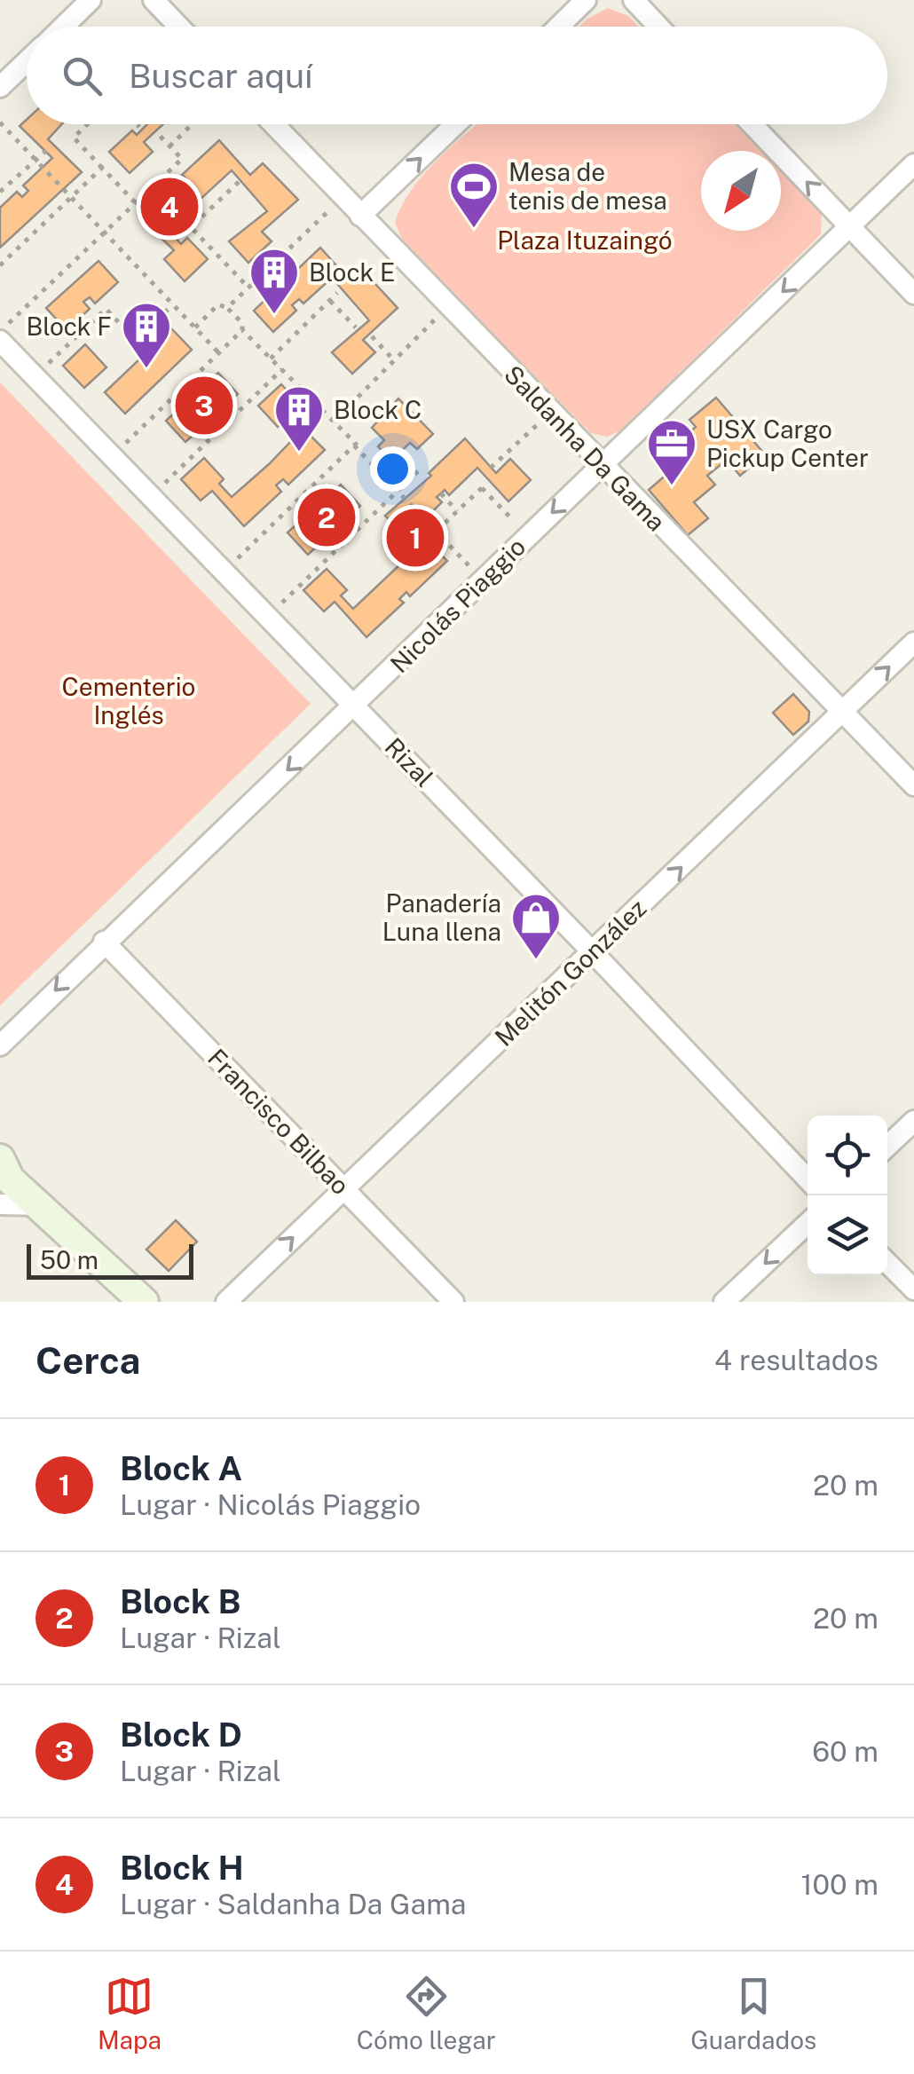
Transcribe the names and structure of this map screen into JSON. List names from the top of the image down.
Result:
{
  "streets": {
    "street": [
      "Saldanha Da Gama",
      "Nicolás Piaggio",
      "Rizal",
      "Melitón González",
      "Francisco Bilbao"
    ]
  },
  "crossings": [
    ["Saldanha Da Gama", "Nicolás Piaggio"],
    ["Saldanha Da Gama", "Melitón González"],
    ["Nicolás Piaggio", "Rizal"],
    ["Nicolás Piaggio", "Francisco Bilbao"],
    ["Rizal", "Melitón González"],
    ["Melitón González", "Francisco Bilbao"]
  ],
  "one_way": ["Nicolás Piaggio", "Melitón González"],
  "parks": ["Plaza Ituzaingó", "Cementerio Inglés"],
  "places": {
    "sports": ["Mesa de tenis de mesa"],
    "building": ["Block E", "Block F", "Block C"],
    "office": ["USX Cargo Pickup Center"],
    "shop": ["Panadería Luna llena"]
  },
  "scale_bar": "50 m",
  "north": "bottom left",
  "page": {
    "search": "Buscar aquí",
    "pins": [
      "4",
      "3",
      "2",
      "1"
    ],
    "scale": "50 m",
    "heading": ["Cerca", "4 resultados"],
    "list": [
      {
        "mark": "1",
        "name": "Block A",
        "note": "Lugar · Nicolás Piaggio",
        "value": "20 m"
      },
      {
        "mark": "2",
        "name": "Block B",
        "note": "Lugar · Rizal",
        "value": "20 m"
      },
      {
        "mark": "3",
        "name": "Block D",
        "note": "Lugar · Rizal",
        "value": "60 m"
      },
      {
        "mark": "4",
        "name": "Block H",
        "note": "Lugar · Saldanha Da Gama",
        "value": "100 m"
      }
    ],
    "nav": ["Mapa", "Cómo llegar", "Guardados"]
  }
}
